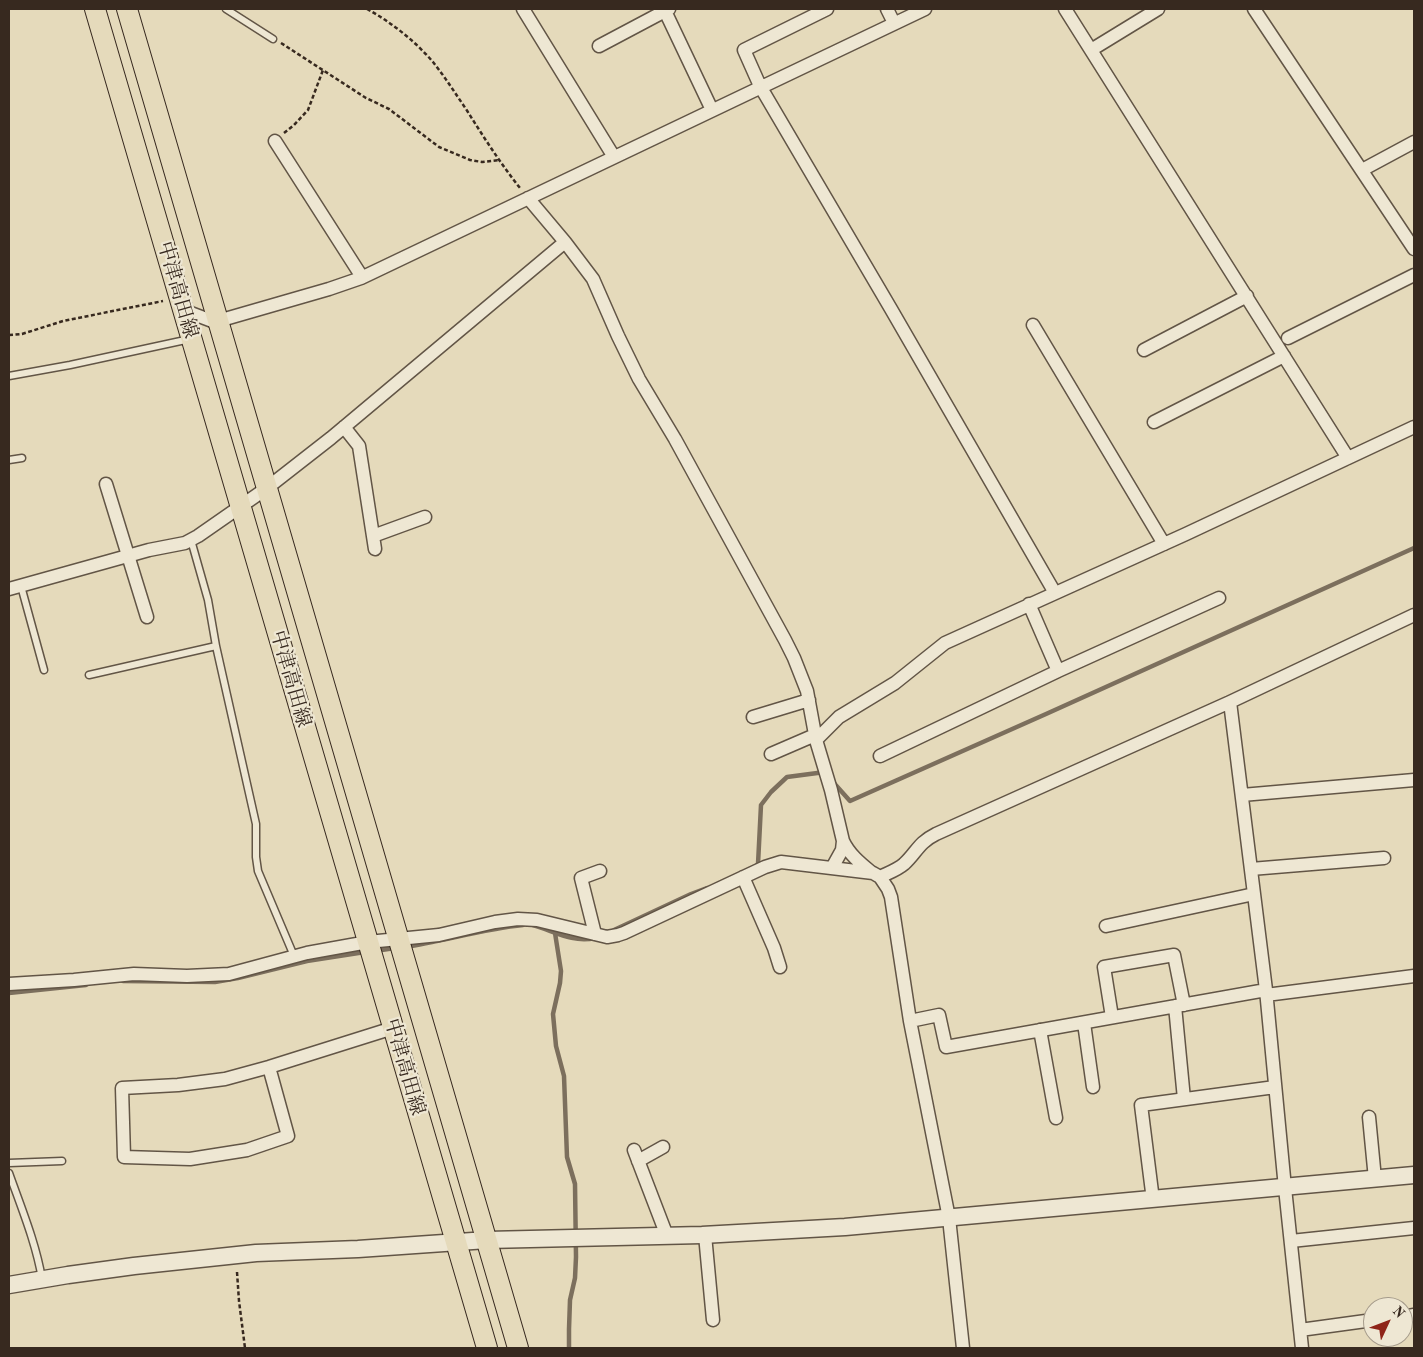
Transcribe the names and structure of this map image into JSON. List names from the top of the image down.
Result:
{
  "streets": {
    "main road": ["中津高田線"]
  },
  "north": "top right"
}
